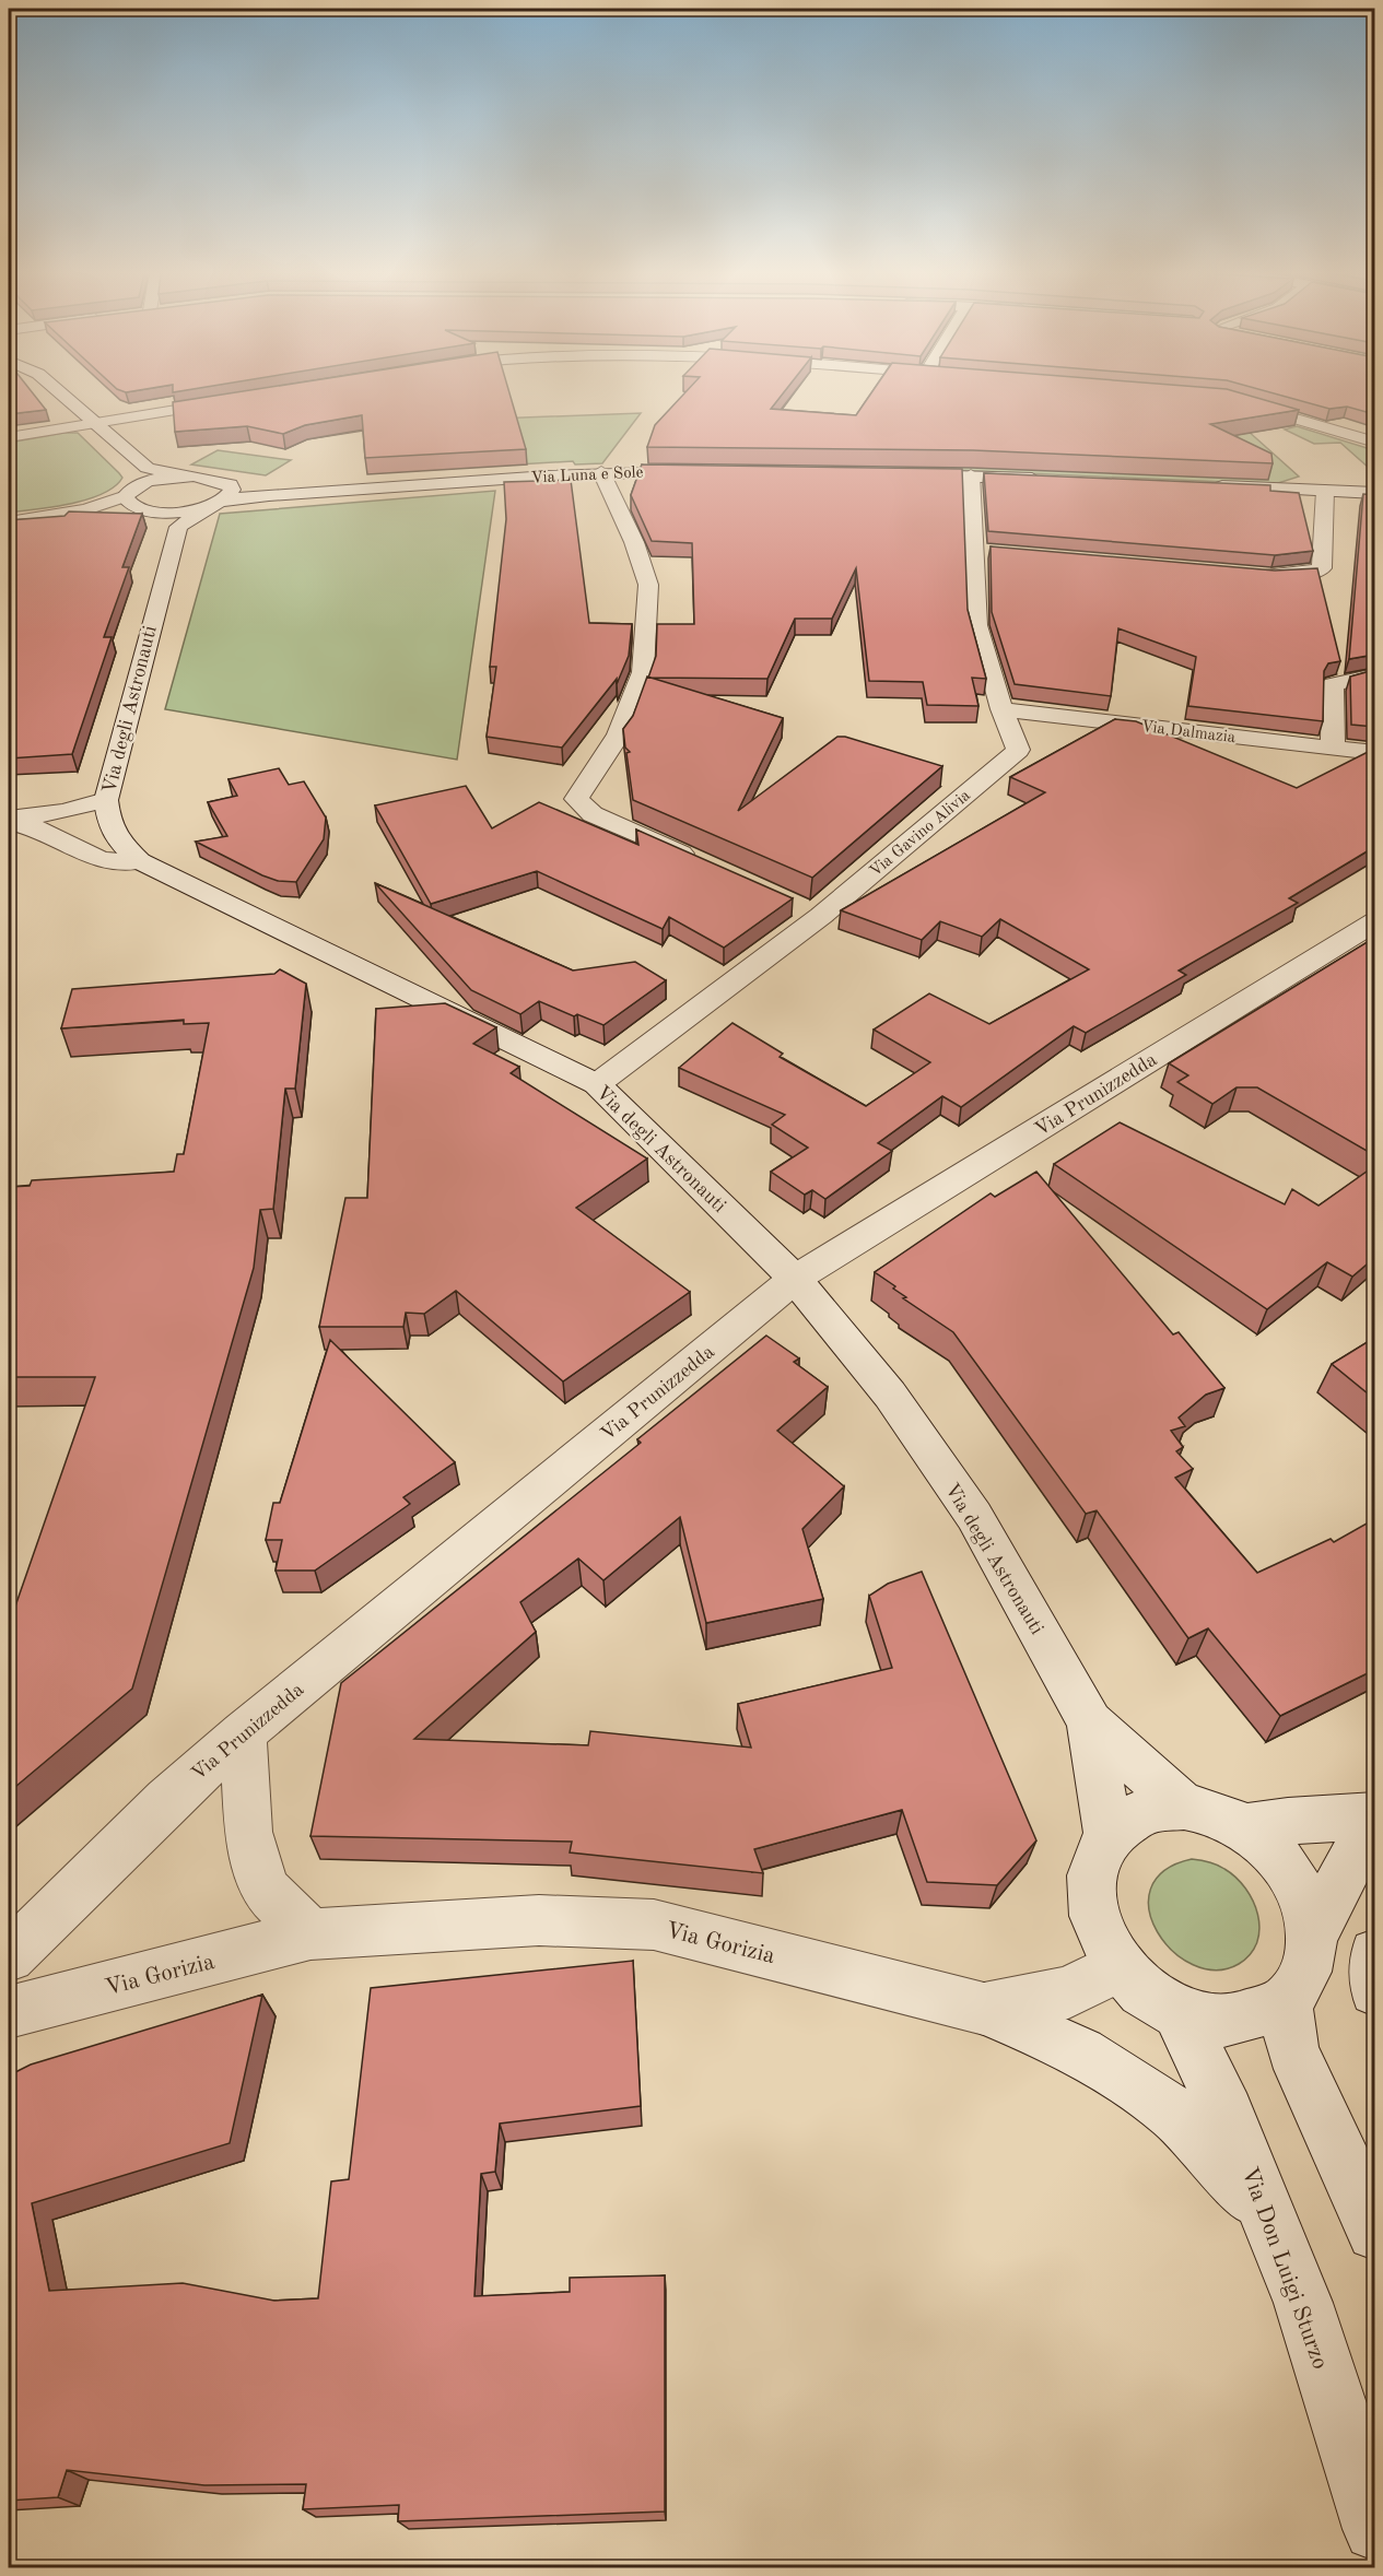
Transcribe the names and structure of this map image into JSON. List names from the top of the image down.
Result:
{
  "streets": {
    "street": [
      "Via Luna e Sole",
      "Via degli Astronauti",
      "Via Dalmazia",
      "Via Gavino Alivia",
      "Via Prunizzedda",
      "Via Gorizia",
      "Via Don Luigi Sturzo"
    ]
  },
  "crossings": [
    ["Via degli Astronauti", "Via Gavino Alivia"],
    ["Via degli Astronauti", "Via Prunizzedda"],
    ["Via degli Astronauti", "Via Gorizia"],
    ["Via degli Astronauti", "Via Don Luigi Sturzo"],
    ["Via Dalmazia", "Via Gavino Alivia"],
    ["Via Gorizia", "Via Don Luigi Sturzo"]
  ]
}
